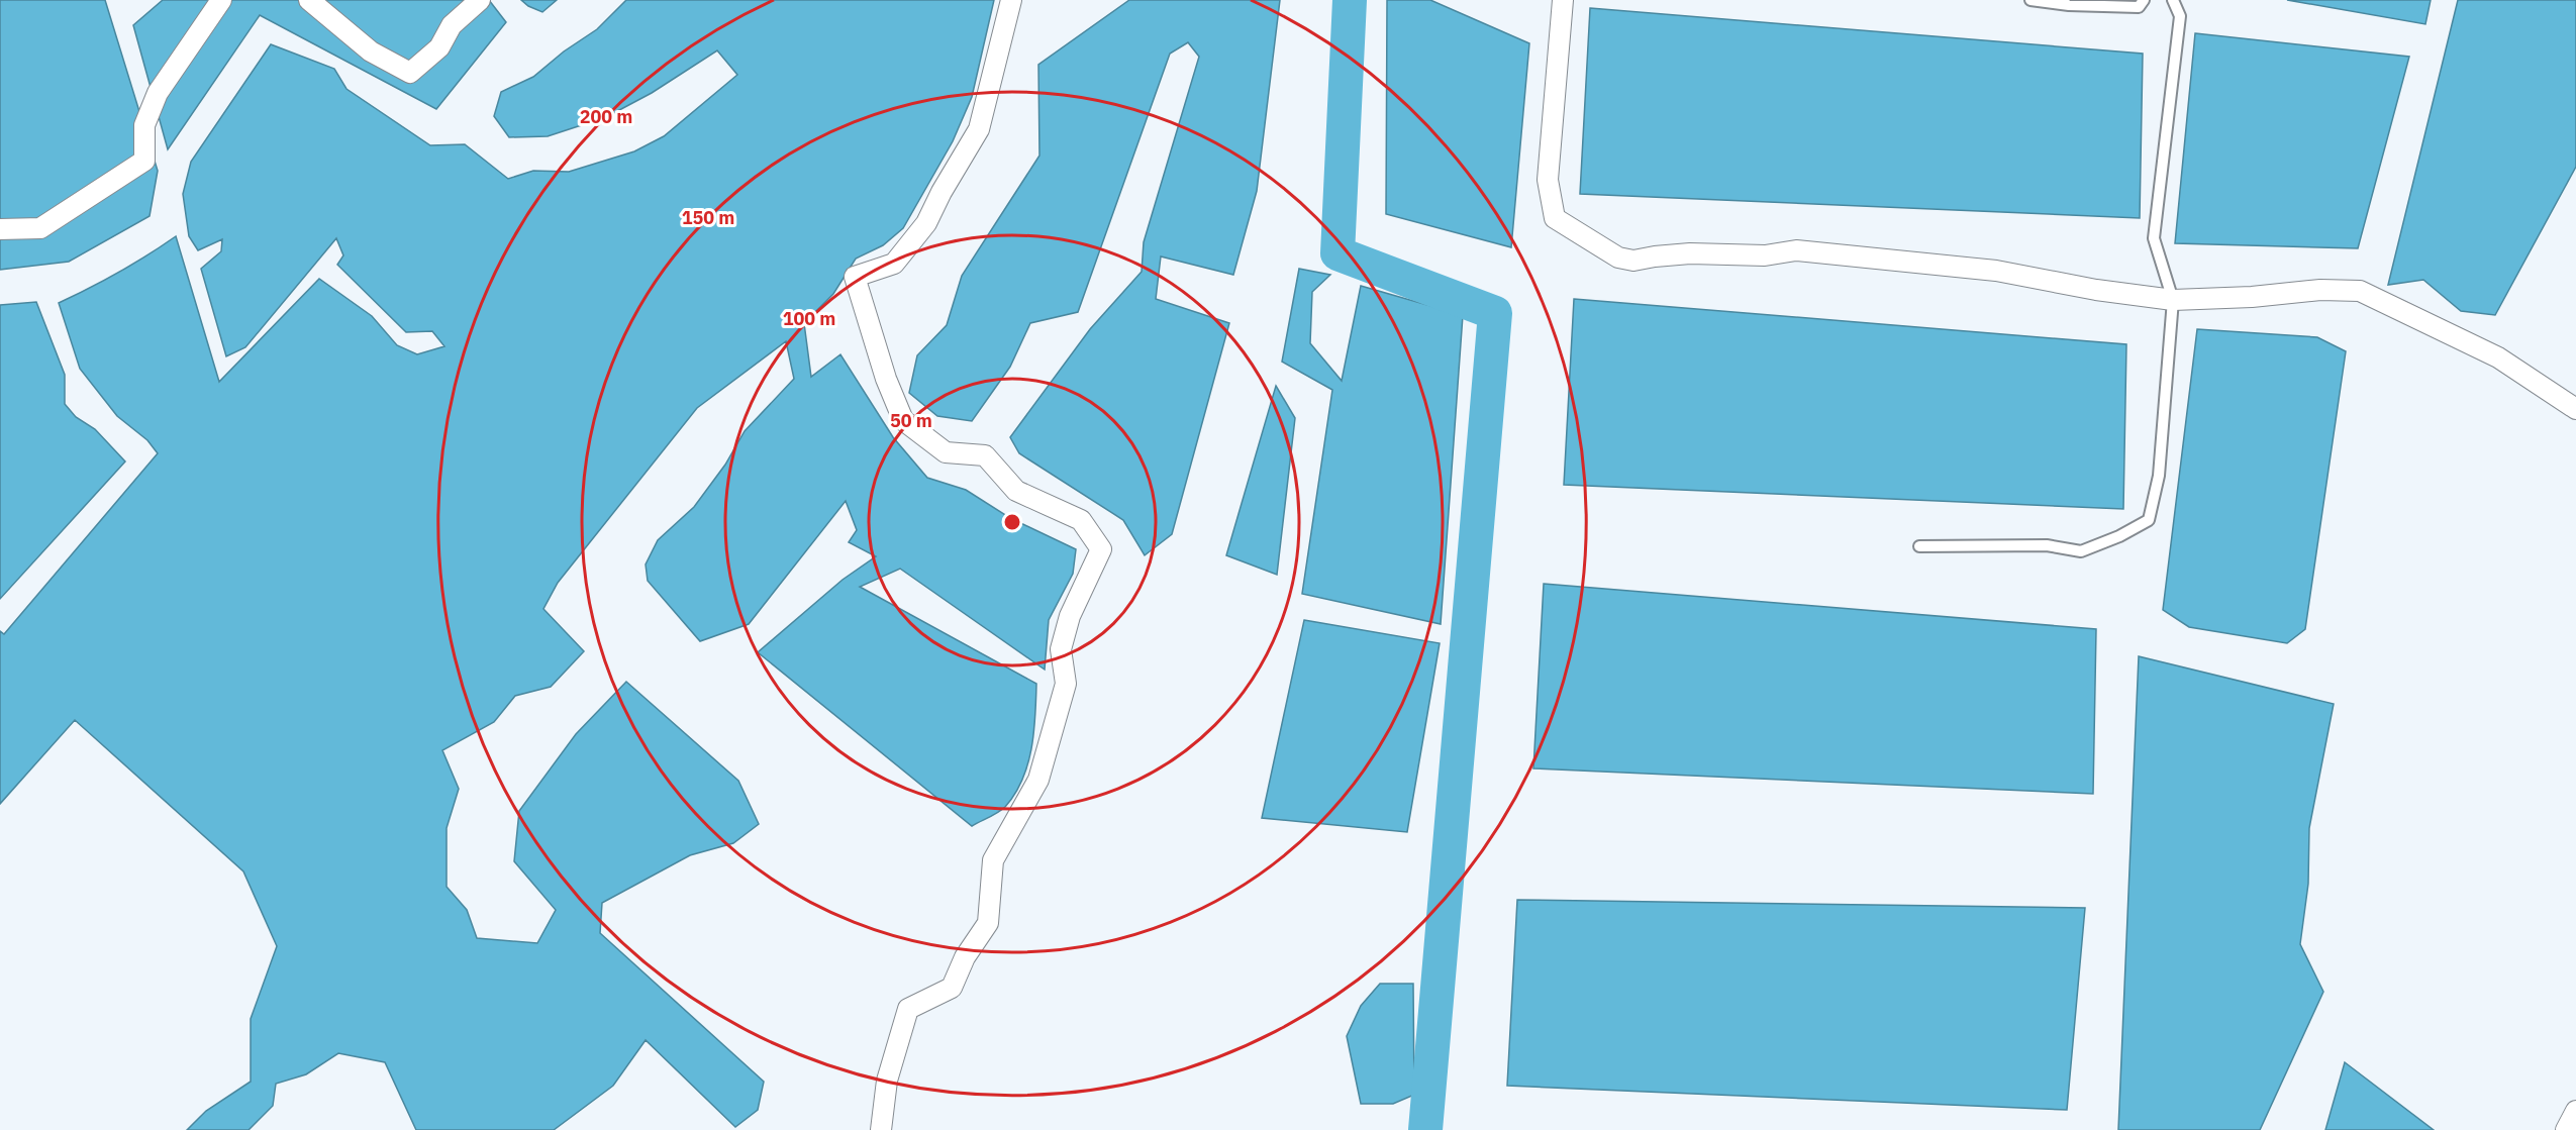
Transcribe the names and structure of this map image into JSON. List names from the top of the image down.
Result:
{
  "rings": [
    "200 m",
    "150 m",
    "100 m",
    "50 m"
  ]
}
